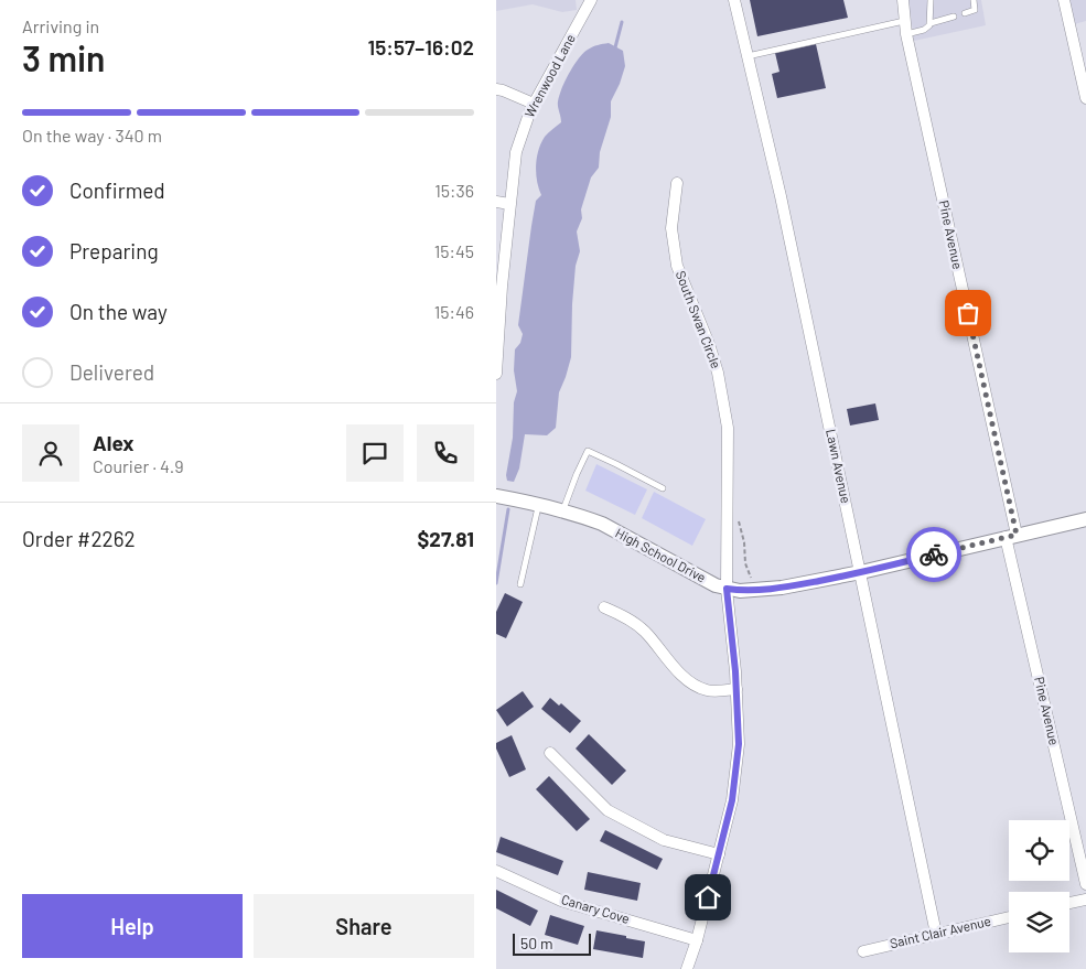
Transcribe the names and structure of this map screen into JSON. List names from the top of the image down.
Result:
{
  "streets": {
    "street": [
      "Wrenwood Lane",
      "Pine Avenue",
      "South Swan Circle",
      "Lawn Avenue",
      "High School Drive",
      "Canary Cove",
      "Saint Clair Avenue"
    ]
  },
  "crossings": [
    ["Pine Avenue", "High School Drive"],
    ["South Swan Circle", "High School Drive"],
    ["South Swan Circle", "Canary Cove"],
    ["Lawn Avenue", "High School Drive"],
    ["Lawn Avenue", "Saint Clair Avenue"]
  ],
  "scale_bar": "50 m",
  "page": {
    "heading": ["3 min", "Arriving in", "15:57–16:02"],
    "panel": [
      "Alex",
      "Courier · 4.9",
      "Order #2262",
      "$27.81"
    ],
    "bar": "On the way · 340 m",
    "list": [
      ["Confirmed", "15:36"],
      ["Preparing", "15:45"],
      ["On the way", "15:46"],
      "Delivered"
    ],
    "buttons": ["Help", "Share"],
    "scale": "50 m"
  }
}
